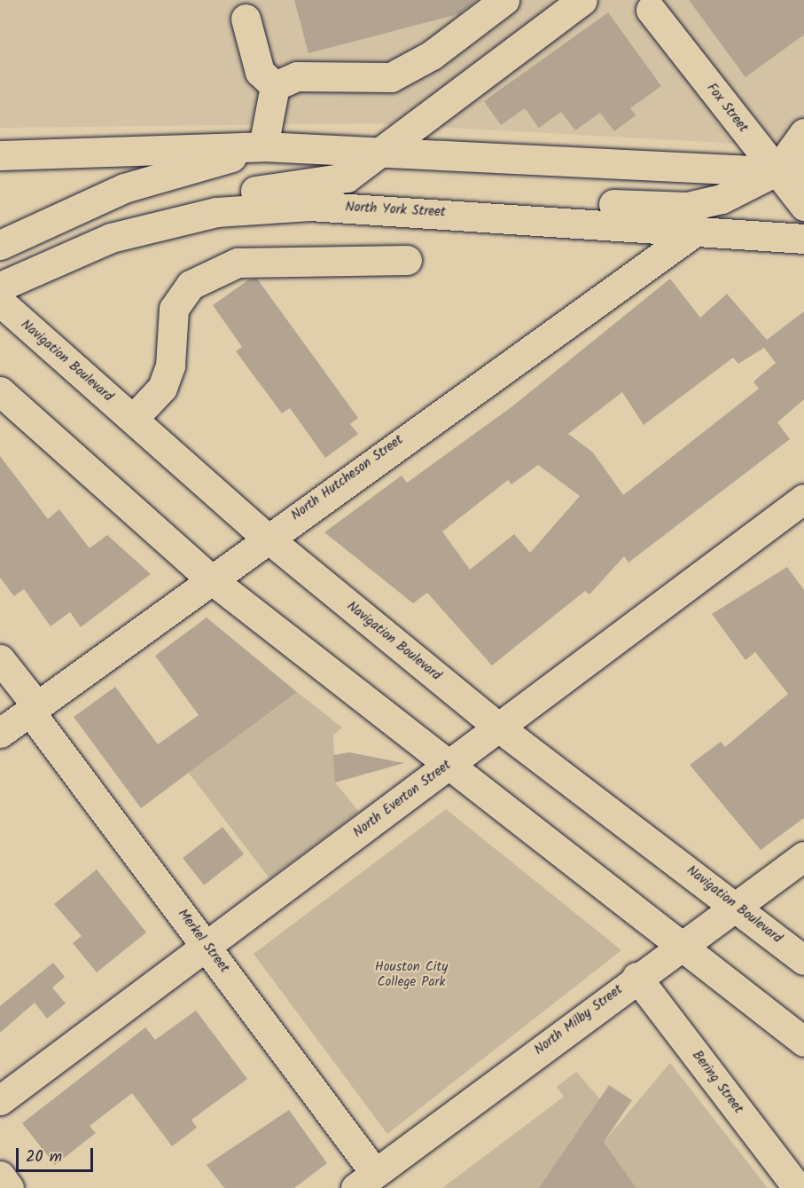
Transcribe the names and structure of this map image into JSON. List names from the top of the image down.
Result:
{
  "streets": {
    "main road": [
      "Fox Street",
      "North York Street",
      "Navigation Boulevard",
      "North Hutcheson Street",
      "North Everton Street",
      "Merkel Street",
      "North Milby Street",
      "Bering Street"
    ]
  },
  "crossings": [
    ["North York Street", "North Hutcheson Street"],
    ["Navigation Boulevard", "North Hutcheson Street"],
    ["Navigation Boulevard", "North Everton Street"],
    ["Navigation Boulevard", "North Milby Street"],
    ["North Hutcheson Street", "Merkel Street"],
    ["North Everton Street", "Merkel Street"],
    ["Merkel Street", "North Milby Street"],
    ["North Milby Street", "Bering Street"]
  ],
  "parks": ["Houston City College Park"],
  "scale_bar": "20 m"
}
